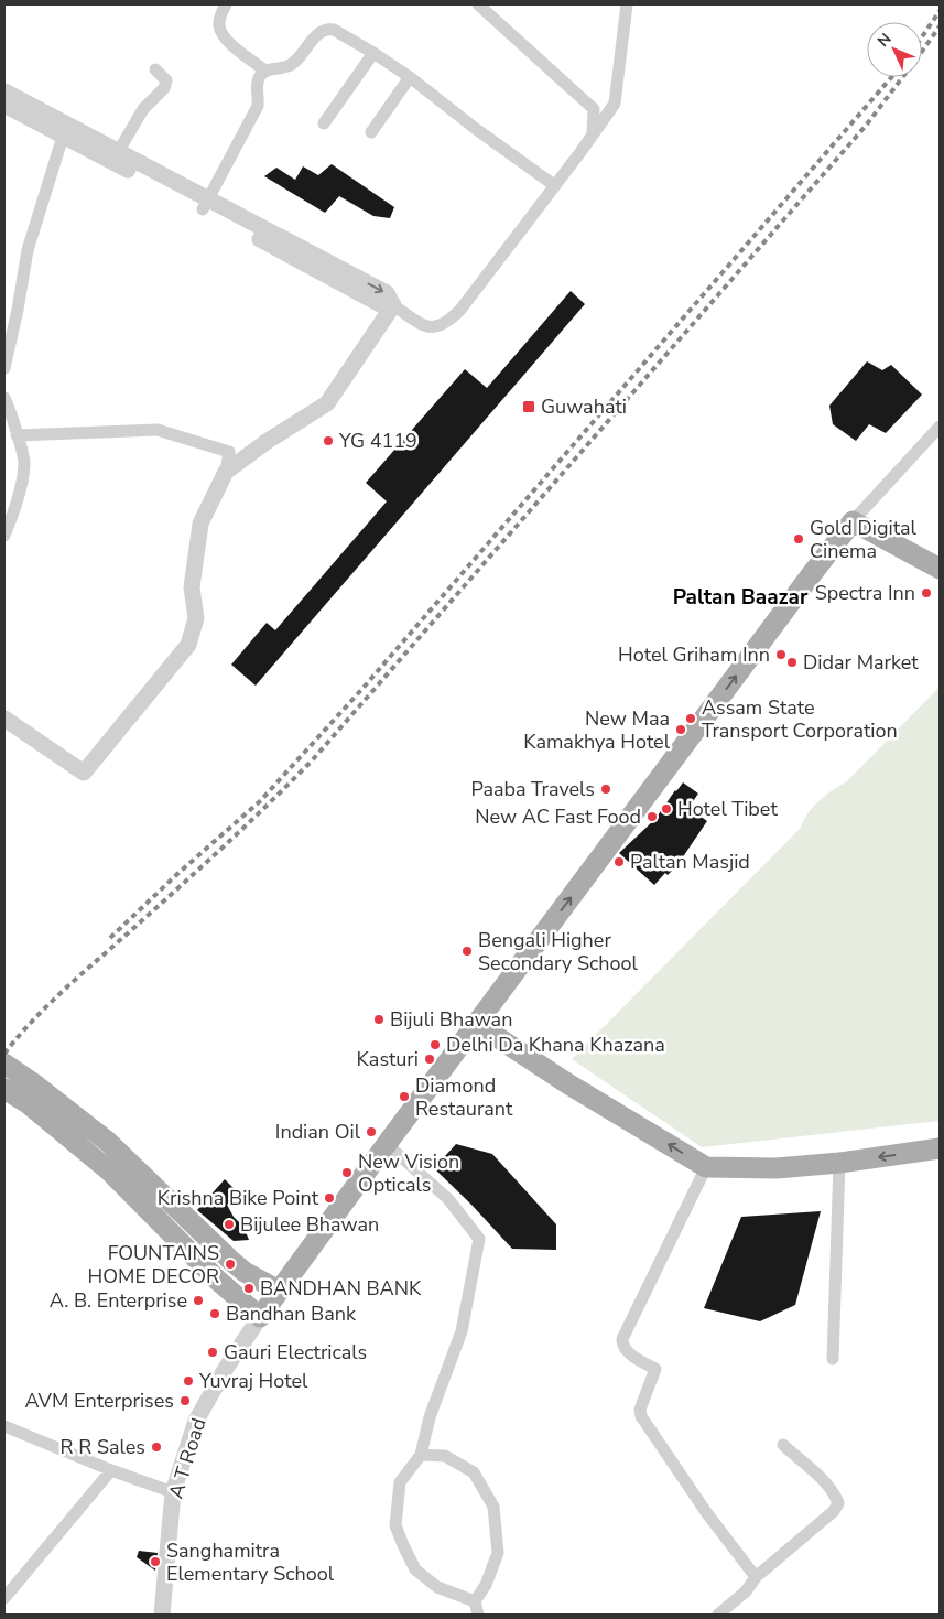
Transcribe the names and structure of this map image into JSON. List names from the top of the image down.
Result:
{
  "streets": {
    "street": ["A T Road"]
  },
  "districts": ["Paltan Baazar"],
  "places": {
    "transit": ["Guwahati"],
    "other": [
      "YG 4119",
      "Gold Digital Cinema",
      "Spectra Inn",
      "Hotel Griham Inn",
      "Didar Market",
      "Assam State Transport Corporation",
      "New Maa Kamakhya Hotel",
      "Paaba Travels",
      "Hotel Tibet",
      "New AC Fast Food",
      "Paltan Masjid",
      "Bengali Higher Secondary School",
      "Bijuli Bhawan",
      "Delhi Da Khana Khazana",
      "Kasturi",
      "Diamond Restaurant",
      "Indian Oil",
      "New Vision Opticals",
      "Krishna Bike Point",
      "Bijulee Bhawan",
      "FOUNTAINS HOME DECOR",
      "BANDHAN BANK",
      "A. B. Enterprise",
      "Bandhan Bank",
      "Gauri Electricals",
      "Yuvraj Hotel",
      "AVM Enterprises",
      "R R Sales",
      "Sanghamitra Elementary School"
    ]
  },
  "north": "top left"
}
